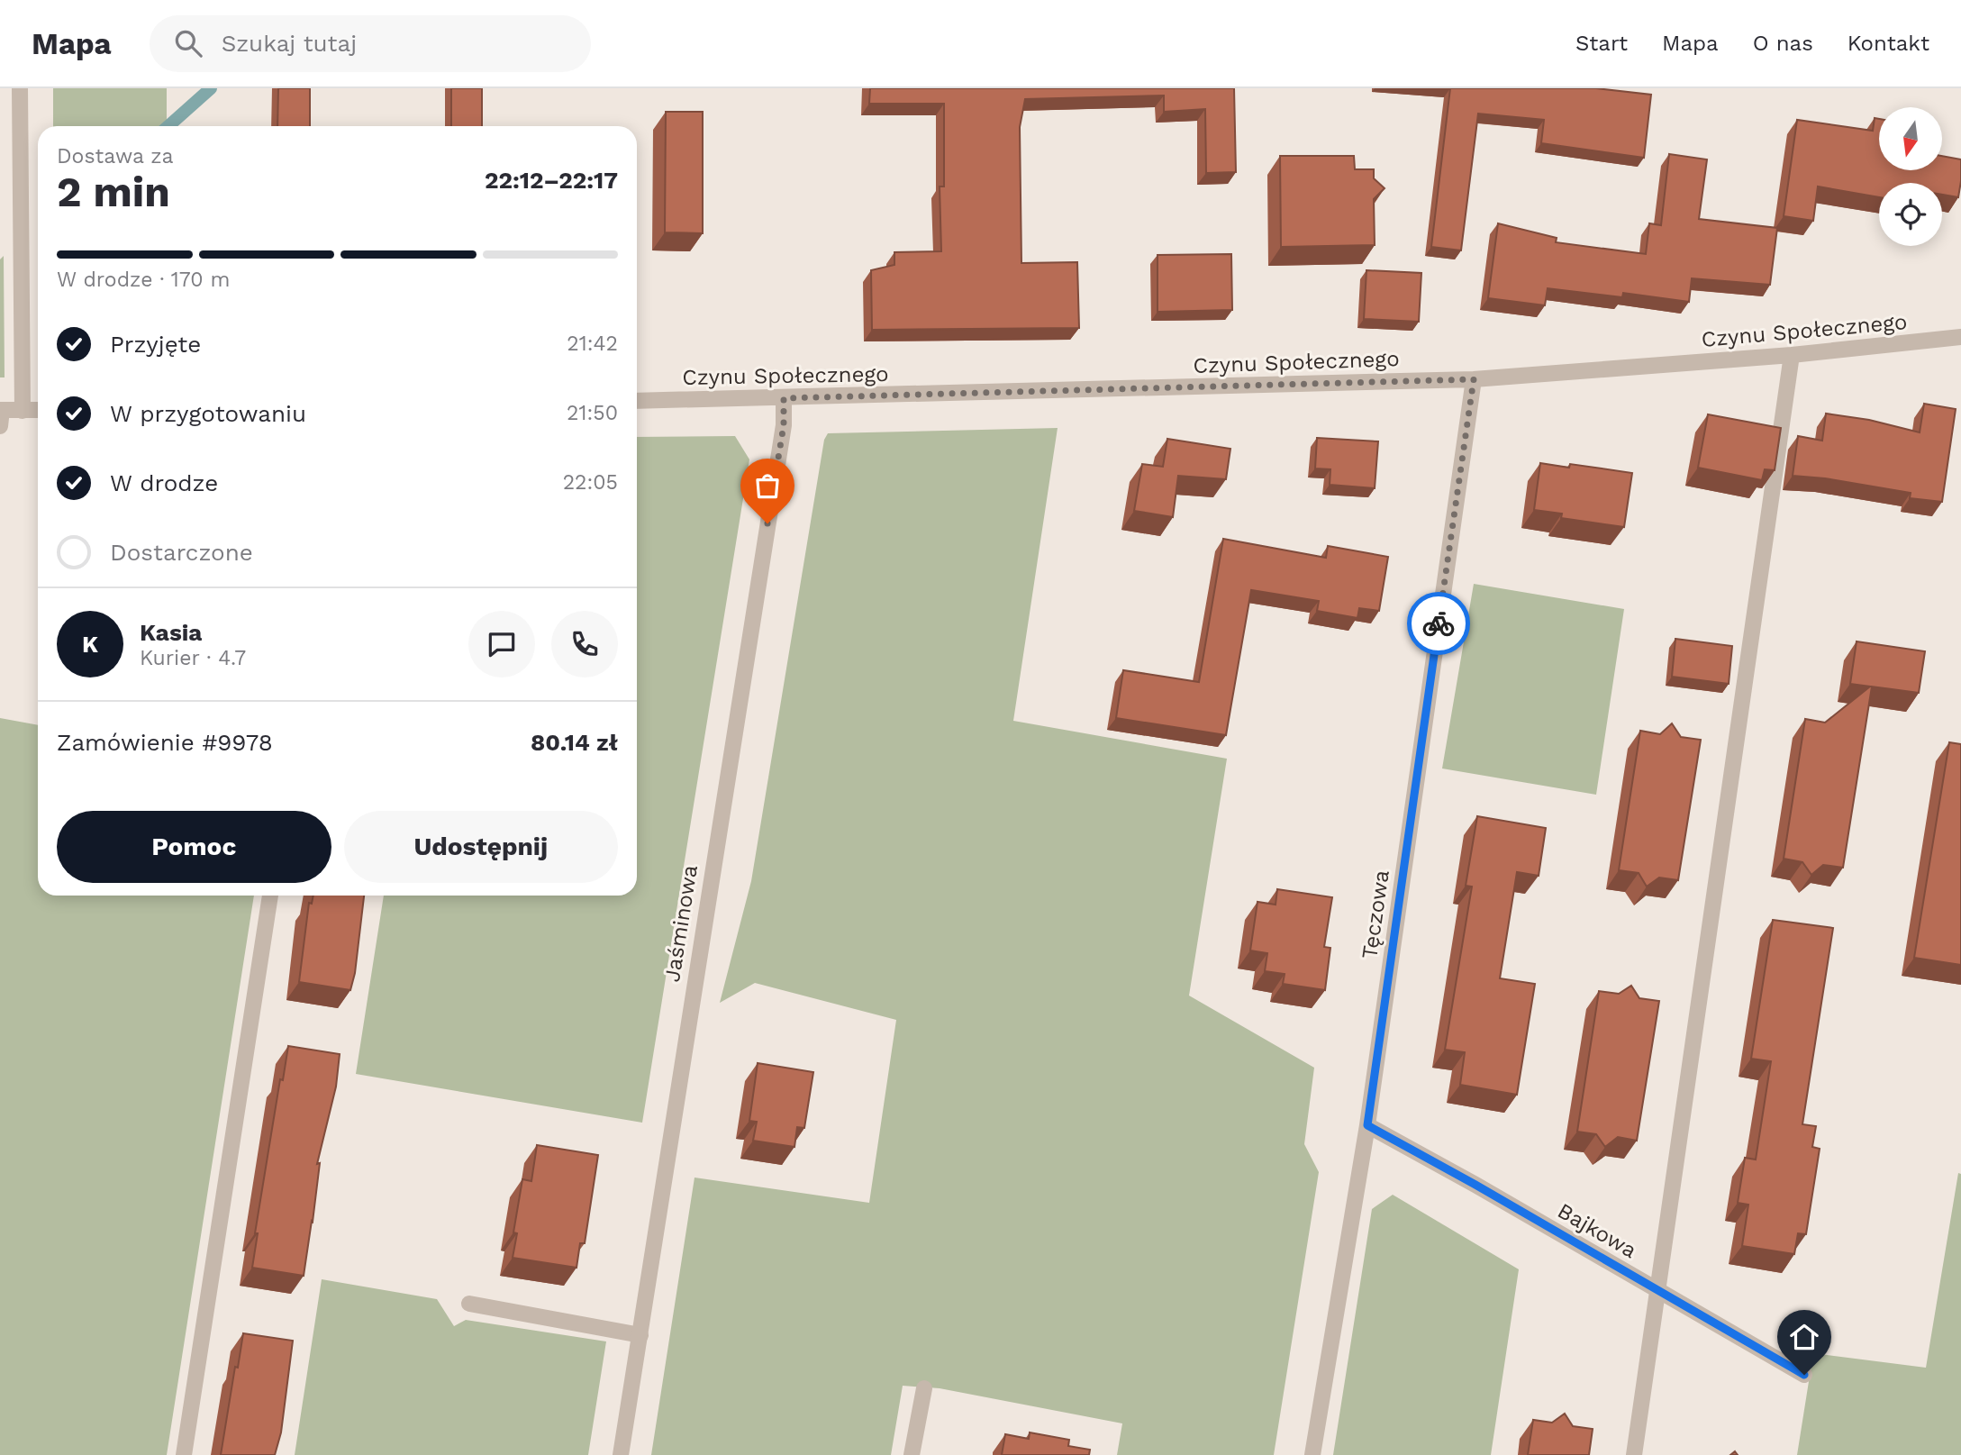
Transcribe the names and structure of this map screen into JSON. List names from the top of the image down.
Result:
{
  "streets": {
    "street": [
      "Czynu Społecznego",
      "Tęczowa",
      "Jaśminowa",
      "Bajkowa"
    ]
  },
  "crossings": [
    ["Czynu Społecznego", "Tęczowa"],
    ["Czynu Społecznego", "Jaśminowa"],
    ["Tęczowa", "Bajkowa"]
  ],
  "north": "bottom",
  "page": {
    "header": "Mapa",
    "search": "Szukaj tutaj",
    "nav": [
      "Start",
      "Mapa",
      "O nas",
      "Kontakt"
    ],
    "heading": ["2 min", "Dostawa za", "22:12–22:17"],
    "panel": [
      "Kasia",
      "Kurier · 4.7",
      "Zamówienie #9978",
      "80.14 zł"
    ],
    "bar": "W drodze · 170 m",
    "list": [
      ["Przyjęte", "21:42"],
      ["W przygotowaniu", "21:50"],
      ["W drodze", "22:05"],
      "Dostarczone"
    ],
    "round": "K",
    "buttons": ["Pomoc", "Udostępnij"]
  }
}
